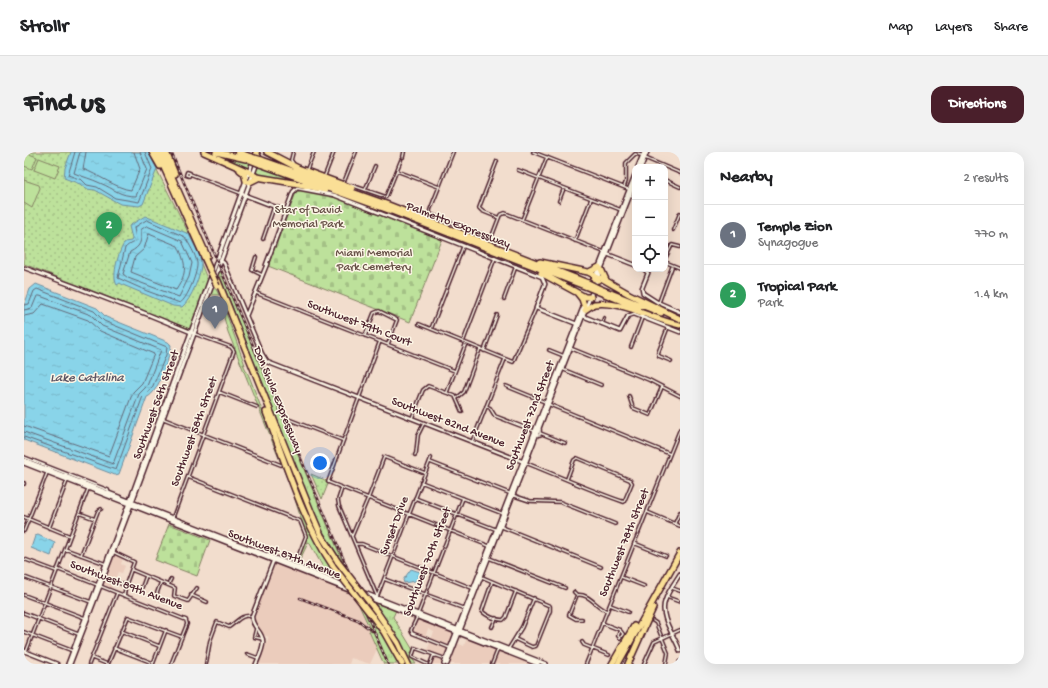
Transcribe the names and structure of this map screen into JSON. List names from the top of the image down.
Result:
{
  "streets": {
    "highway": ["Palmetto Expressway", "Don Shula Expressway"],
    "main road": ["Southwest 56th Street", "Southwest 72nd Street", "Southwest 87th Avenue"],
    "street": [
      "Southwest 79th Court",
      "Southwest 82nd Avenue",
      "Southwest 58th Street",
      "Sunset Drive",
      "Southwest 78th Street",
      "Southwest 70th Street",
      "Southwest 89th Avenue"
    ]
  },
  "crossings": [
    ["Palmetto Expressway", "Southwest 56th Street"],
    ["Southwest 56th Street", "Southwest 58th Street"],
    ["Southwest 56th Street", "Southwest 87th Avenue"],
    ["Southwest 56th Street", "Southwest 89th Avenue"],
    ["Southwest 72nd Street", "Southwest 82nd Avenue"],
    ["Southwest 72nd Street", "Southwest 87th Avenue"],
    ["Southwest 72nd Street", "Southwest 70th Street"],
    ["Southwest 58th Street", "Southwest 87th Avenue"],
    ["Sunset Drive", "Southwest 87th Avenue"],
    ["Southwest 87th Avenue", "Southwest 70th Street"]
  ],
  "water": ["Lake Catalina"],
  "parks": ["Star of David Memorial Park", "Miami Memorial Park Cemetery"],
  "page": {
    "header": "Strollr",
    "nav": ["Map", "Layers", "Share"],
    "buttons": "Directions",
    "title": "Find us",
    "heading": ["Nearby", "2 results"],
    "map_buttons": ["+", "−"],
    "list": [
      {
        "mark": "1",
        "name": "Temple Zion",
        "note": "Synagogue",
        "value": "770 m"
      },
      {
        "mark": "2",
        "name": "Tropical Park",
        "note": "Park",
        "value": "1.4 km"
      }
    ],
    "pins": ["2", "1"]
  }
}
